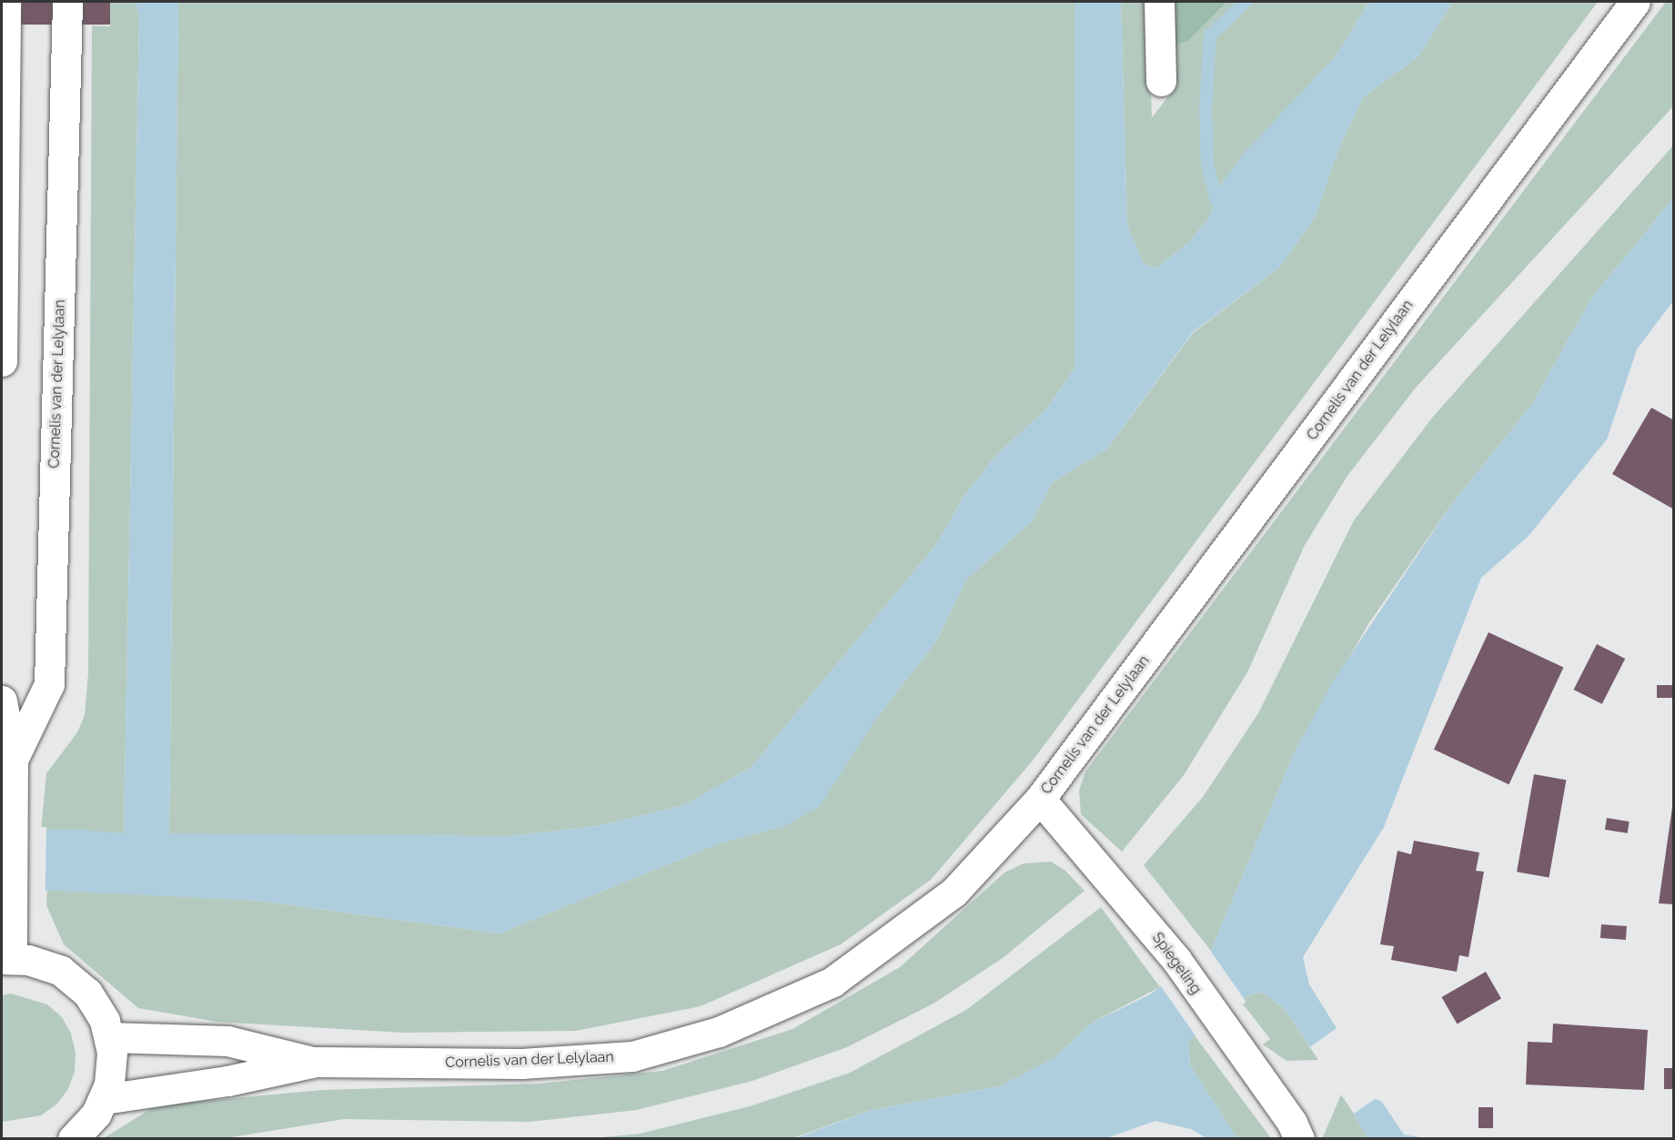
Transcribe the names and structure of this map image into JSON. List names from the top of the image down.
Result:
{
  "streets": {
    "street": ["Cornelis van der Lelylaan", "Spiegeling"]
  },
  "crossings": [
    ["Cornelis van der Lelylaan", "Spiegeling"]
  ]
}
